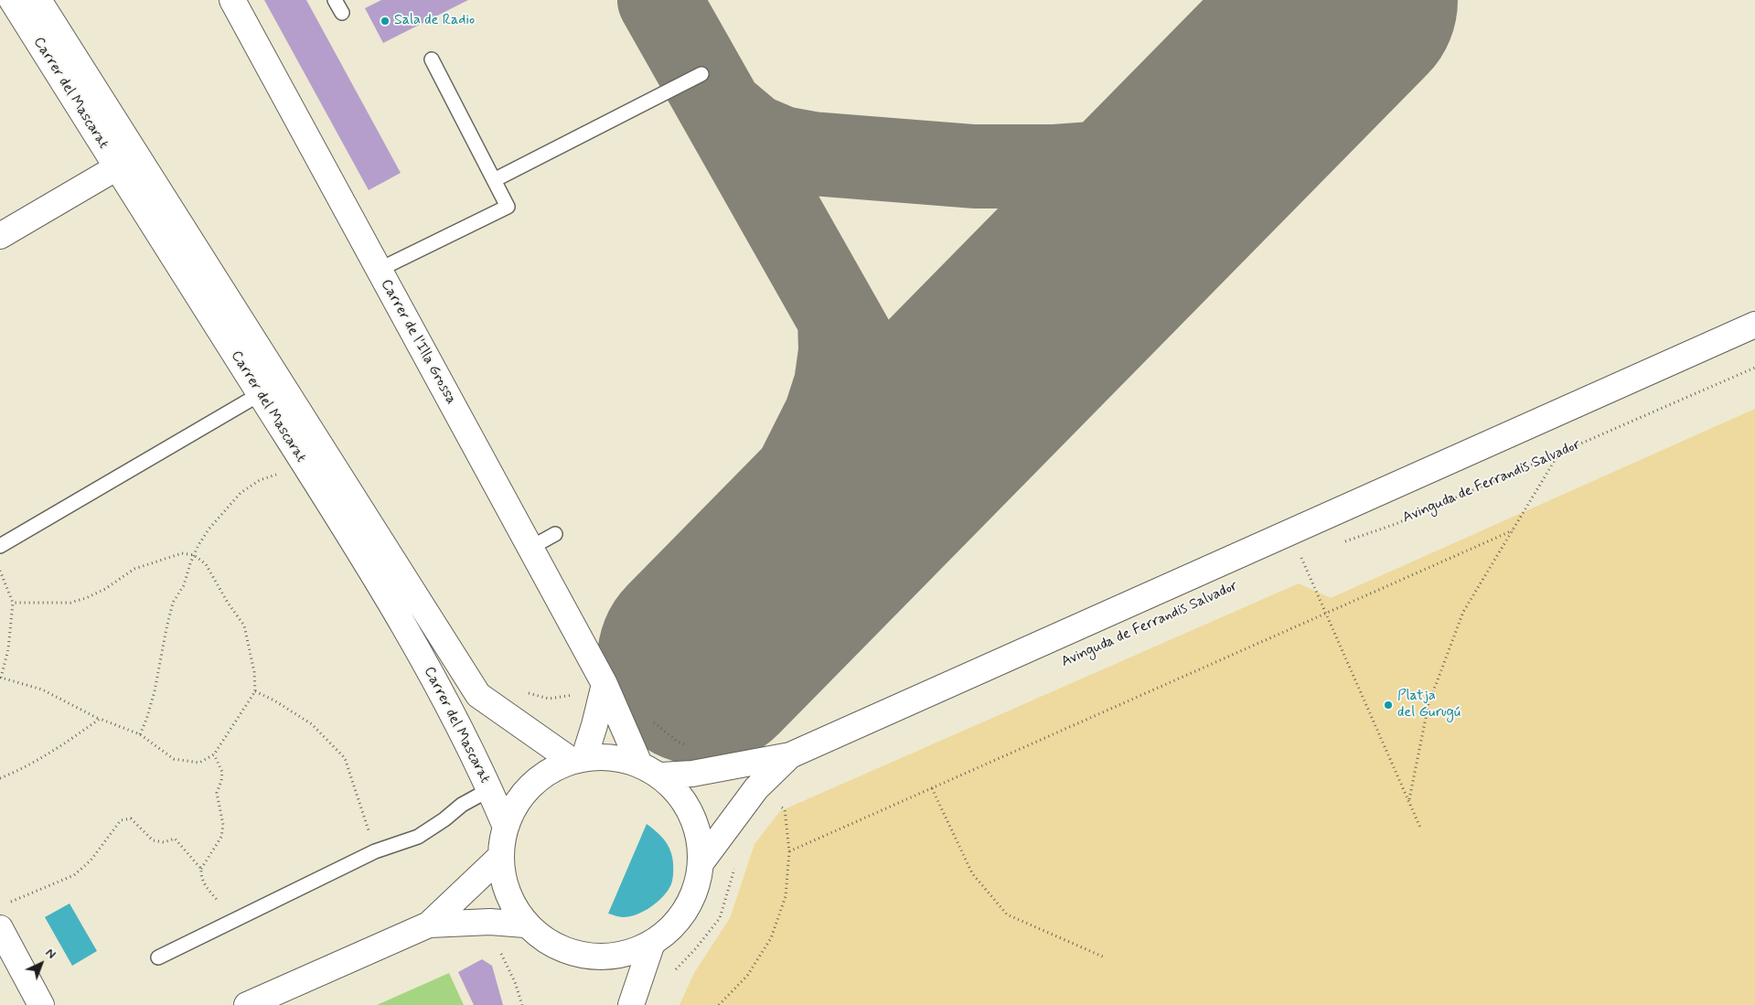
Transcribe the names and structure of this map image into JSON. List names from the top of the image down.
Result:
{
  "streets": {
    "street": ["Carrer del Mascarat", "Carrer de l'Illa Grossa", "Avinguda de Ferrandis Salvador"]
  },
  "places": ["Sala de Radio", "Platja del Gurugú"],
  "north": "top right"
}
